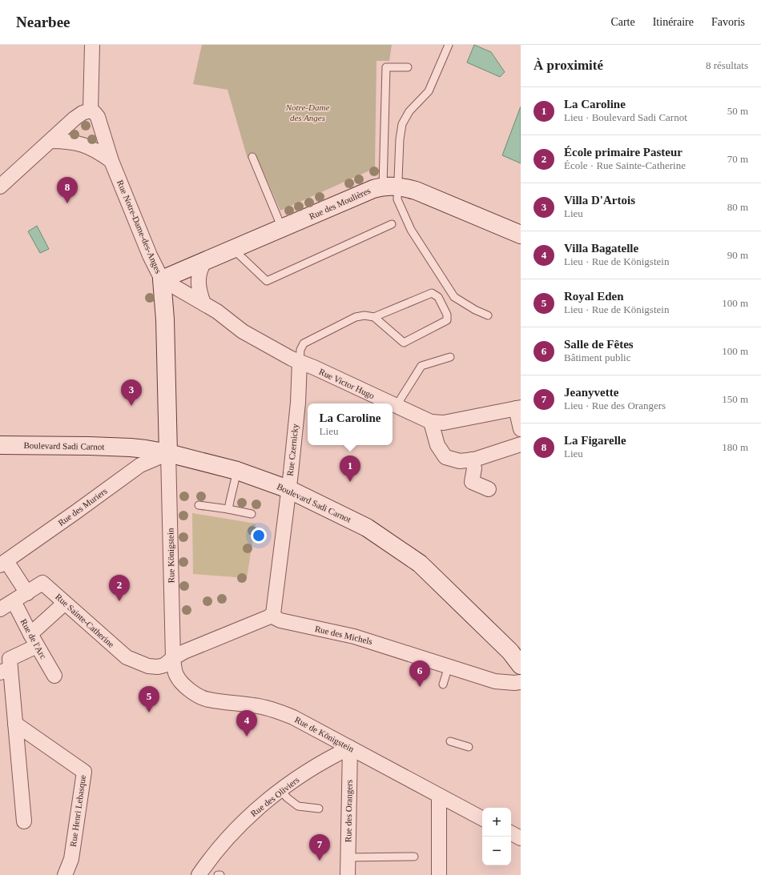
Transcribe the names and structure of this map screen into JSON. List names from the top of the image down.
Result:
{
  "streets": {
    "main road": ["Rue des Moulières", "Rue Notre-Dame-des-Anges", "Boulevard Sadi Carnot"],
    "street": [
      "Rue Victor Hugo",
      "Rue Czernicky",
      "Rue des Muriers",
      "Rue Königstein",
      "Rue Sainte-Catherine",
      "Rue des Michels",
      "Rue de l'Arc",
      "Rue de Königstein",
      "Rue des Oliviers",
      "Rue Henri Lebasque",
      "Rue des Orangers"
    ]
  },
  "crossings": [
    ["Rue des Moulières", "Rue Notre-Dame-des-Anges"],
    ["Rue des Moulières", "Rue Victor Hugo"],
    ["Rue Notre-Dame-des-Anges", "Rue Victor Hugo"],
    ["Rue Notre-Dame-des-Anges", "Boulevard Sadi Carnot"],
    ["Rue Notre-Dame-des-Anges", "Rue des Muriers"],
    ["Rue Notre-Dame-des-Anges", "Rue Königstein"],
    ["Rue Victor Hugo", "Rue Czernicky"],
    ["Boulevard Sadi Carnot", "Rue Czernicky"],
    ["Boulevard Sadi Carnot", "Rue des Muriers"],
    ["Boulevard Sadi Carnot", "Rue Königstein"],
    ["Rue Czernicky", "Rue des Michels"],
    ["Rue des Muriers", "Rue Königstein"],
    ["Rue Königstein", "Rue Sainte-Catherine"],
    ["Rue Königstein", "Rue de Königstein"],
    ["Rue Sainte-Catherine", "Rue de l'Arc"],
    ["Rue Sainte-Catherine", "Rue de Königstein"],
    ["Rue de Königstein", "Rue des Oliviers"],
    ["Rue de Königstein", "Rue des Orangers"],
    ["Rue des Oliviers", "Rue des Orangers"]
  ],
  "parks": ["Notre-Dame des Anges"],
  "page": {
    "header": "Nearbee",
    "nav": ["Carte", "Itinéraire", "Favoris"],
    "heading": ["À proximité", "8 résultats"],
    "list": [
      {
        "mark": "1",
        "name": "La Caroline",
        "note": "Lieu · Boulevard Sadi Carnot",
        "value": "50 m"
      },
      {
        "mark": "2",
        "name": "École primaire Pasteur",
        "note": "École · Rue Sainte-Catherine",
        "value": "70 m"
      },
      {
        "mark": "3",
        "name": "Villa D'Artois",
        "note": "Lieu",
        "value": "80 m"
      },
      {
        "mark": "4",
        "name": "Villa Bagatelle",
        "note": "Lieu · Rue de Königstein",
        "value": "90 m"
      },
      {
        "mark": "5",
        "name": "Royal Eden",
        "note": "Lieu · Rue de Königstein",
        "value": "100 m"
      },
      {
        "mark": "6",
        "name": "Salle de Fêtes",
        "note": "Bâtiment public",
        "value": "100 m"
      },
      {
        "mark": "7",
        "name": "Jeanyvette",
        "note": "Lieu · Rue des Orangers",
        "value": "150 m"
      },
      {
        "mark": "8",
        "name": "La Figarelle",
        "note": "Lieu",
        "value": "180 m"
      }
    ],
    "pins": [
      "8",
      "3",
      "1",
      "2",
      "6",
      "5",
      "4",
      "7"
    ],
    "popup": ["La Caroline", "Lieu"],
    "map_buttons": ["+", "−"]
  }
}
